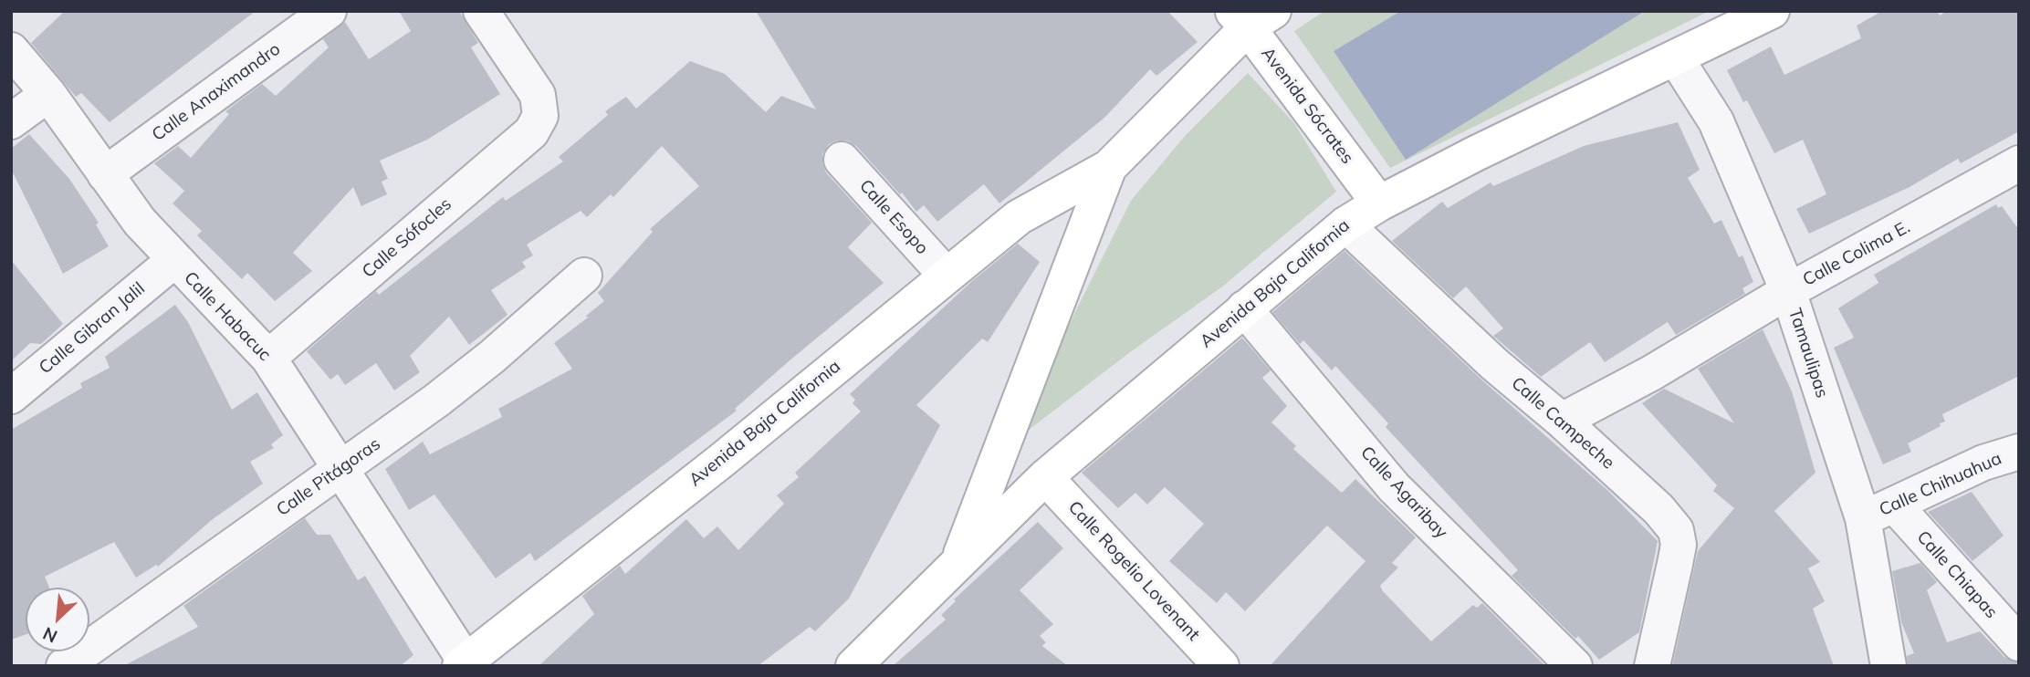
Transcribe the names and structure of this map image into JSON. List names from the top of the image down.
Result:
{
  "streets": {
    "main road": ["Avenida Sócrates", "Avenida Baja California", "Calle Rogelio Lovenant"],
    "street": [
      "Calle Anaximandro",
      "Calle Esopo",
      "Calle Sófocles",
      "Calle Colima E.",
      "Calle Habacuc",
      "Calle Gibran Jalil",
      "Tamaulipas",
      "Calle Campeche",
      "Calle Pitágoras",
      "Calle Chihuahua",
      "Calle Agaribay",
      "Calle Chiapas"
    ]
  },
  "crossings": [
    ["Calle Anaximandro", "Calle Habacuc"],
    ["Avenida Sócrates", "Avenida Baja California"],
    ["Calle Esopo", "Avenida Baja California"],
    ["Calle Sófocles", "Calle Habacuc"],
    ["Calle Colima E.", "Tamaulipas"],
    ["Calle Colima E.", "Calle Campeche"],
    ["Avenida Baja California", "Calle Habacuc"],
    ["Avenida Baja California", "Tamaulipas"],
    ["Avenida Baja California", "Calle Campeche"],
    ["Avenida Baja California", "Calle Agaribay"],
    ["Avenida Baja California", "Calle Rogelio Lovenant"],
    ["Calle Habacuc", "Calle Gibran Jalil"],
    ["Calle Habacuc", "Calle Pitágoras"],
    ["Tamaulipas", "Calle Chihuahua"],
    ["Calle Chihuahua", "Calle Chiapas"]
  ],
  "north": "bottom left"
}
